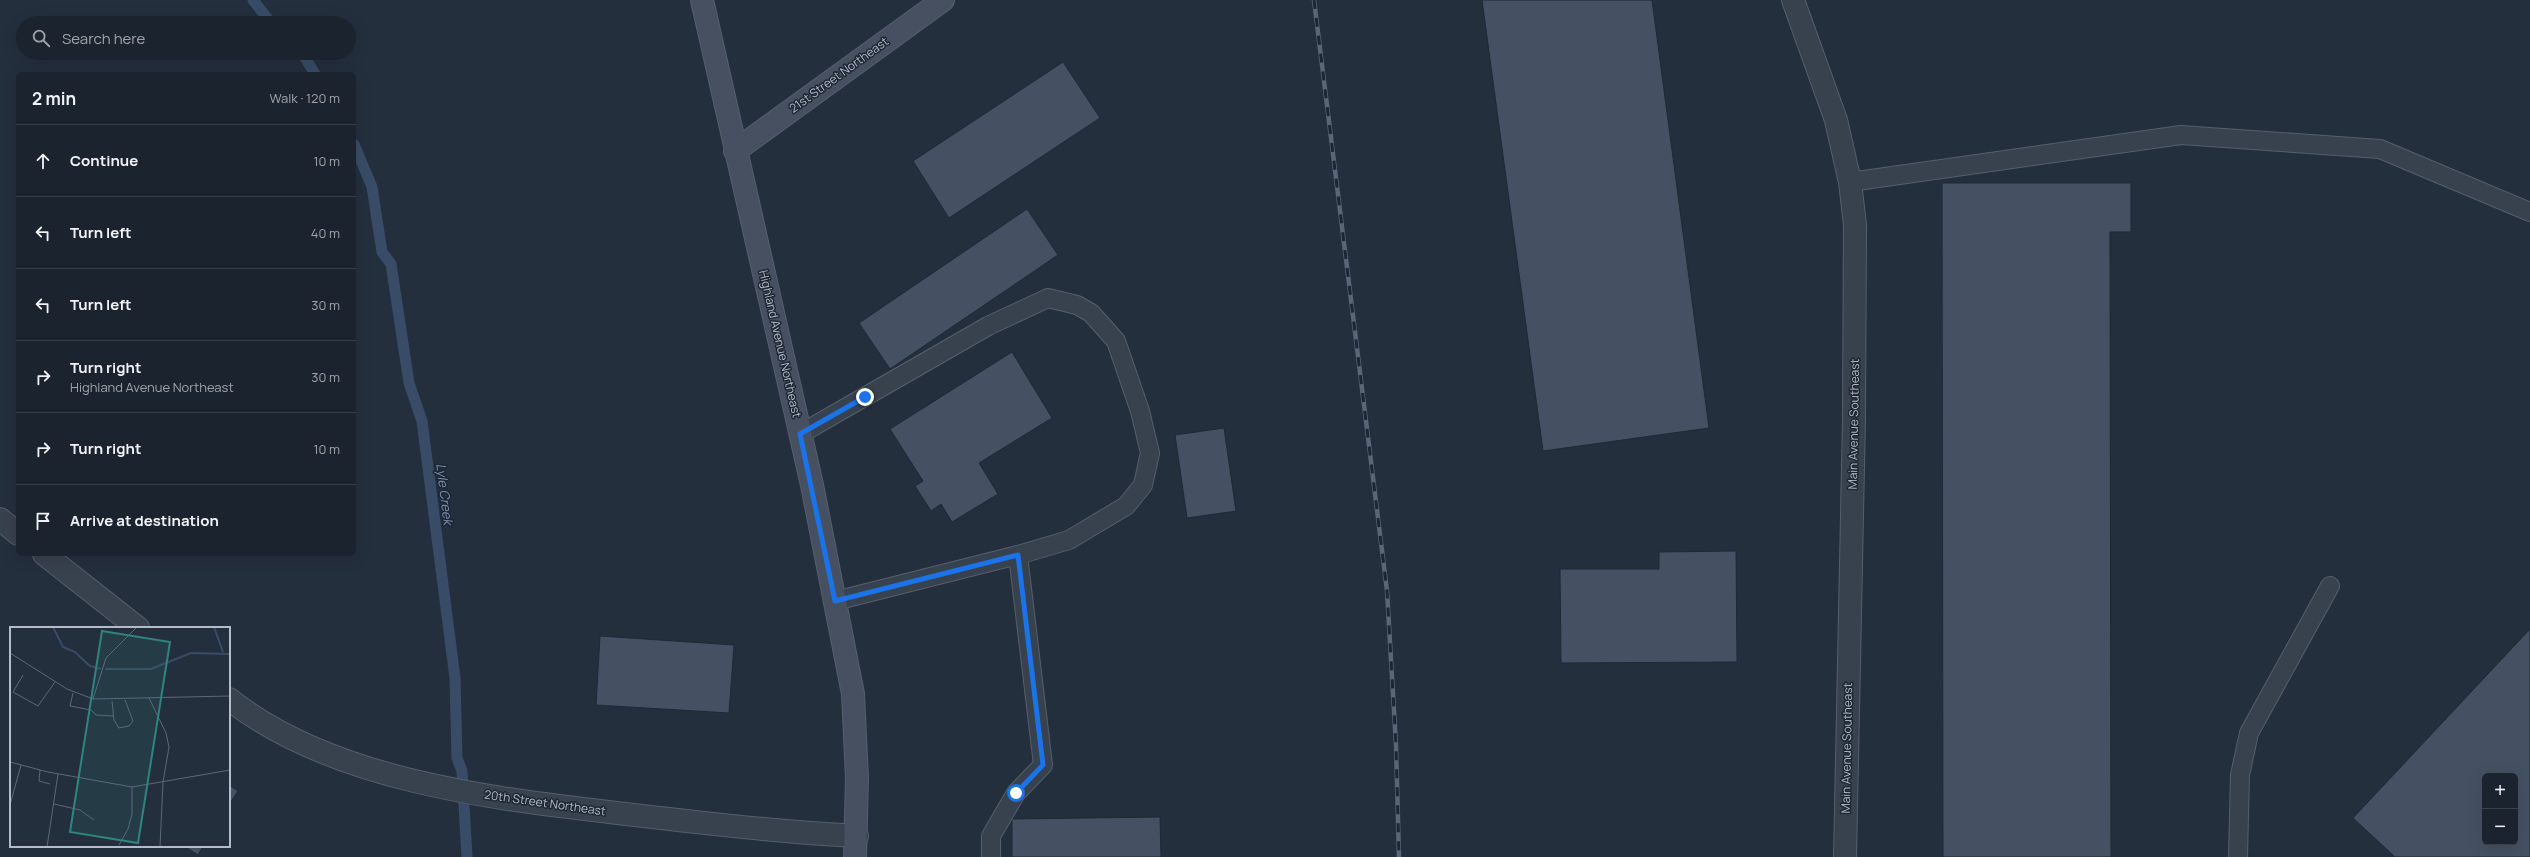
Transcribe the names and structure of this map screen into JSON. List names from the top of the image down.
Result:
{
  "streets": {
    "main road": ["21st Street Northeast", "Highland Avenue Northeast"],
    "street": ["Main Avenue Southeast", "20th Street Northeast"]
  },
  "crossings": [
    ["21st Street Northeast", "Highland Avenue Northeast"],
    ["Highland Avenue Northeast", "20th Street Northeast"]
  ],
  "water": ["Lyle Creek"],
  "page": {
    "search": "Search here",
    "heading": ["2 min", "Walk · 120 m"],
    "list": [
      ["Continue", "10 m"],
      ["Turn left", "40 m"],
      ["Turn left", "30 m"],
      ["Turn right", "Highland Avenue Northeast", "30 m"],
      ["Turn right", "10 m"],
      "Arrive at destination"
    ],
    "map_buttons": ["+", "−"]
  }
}
